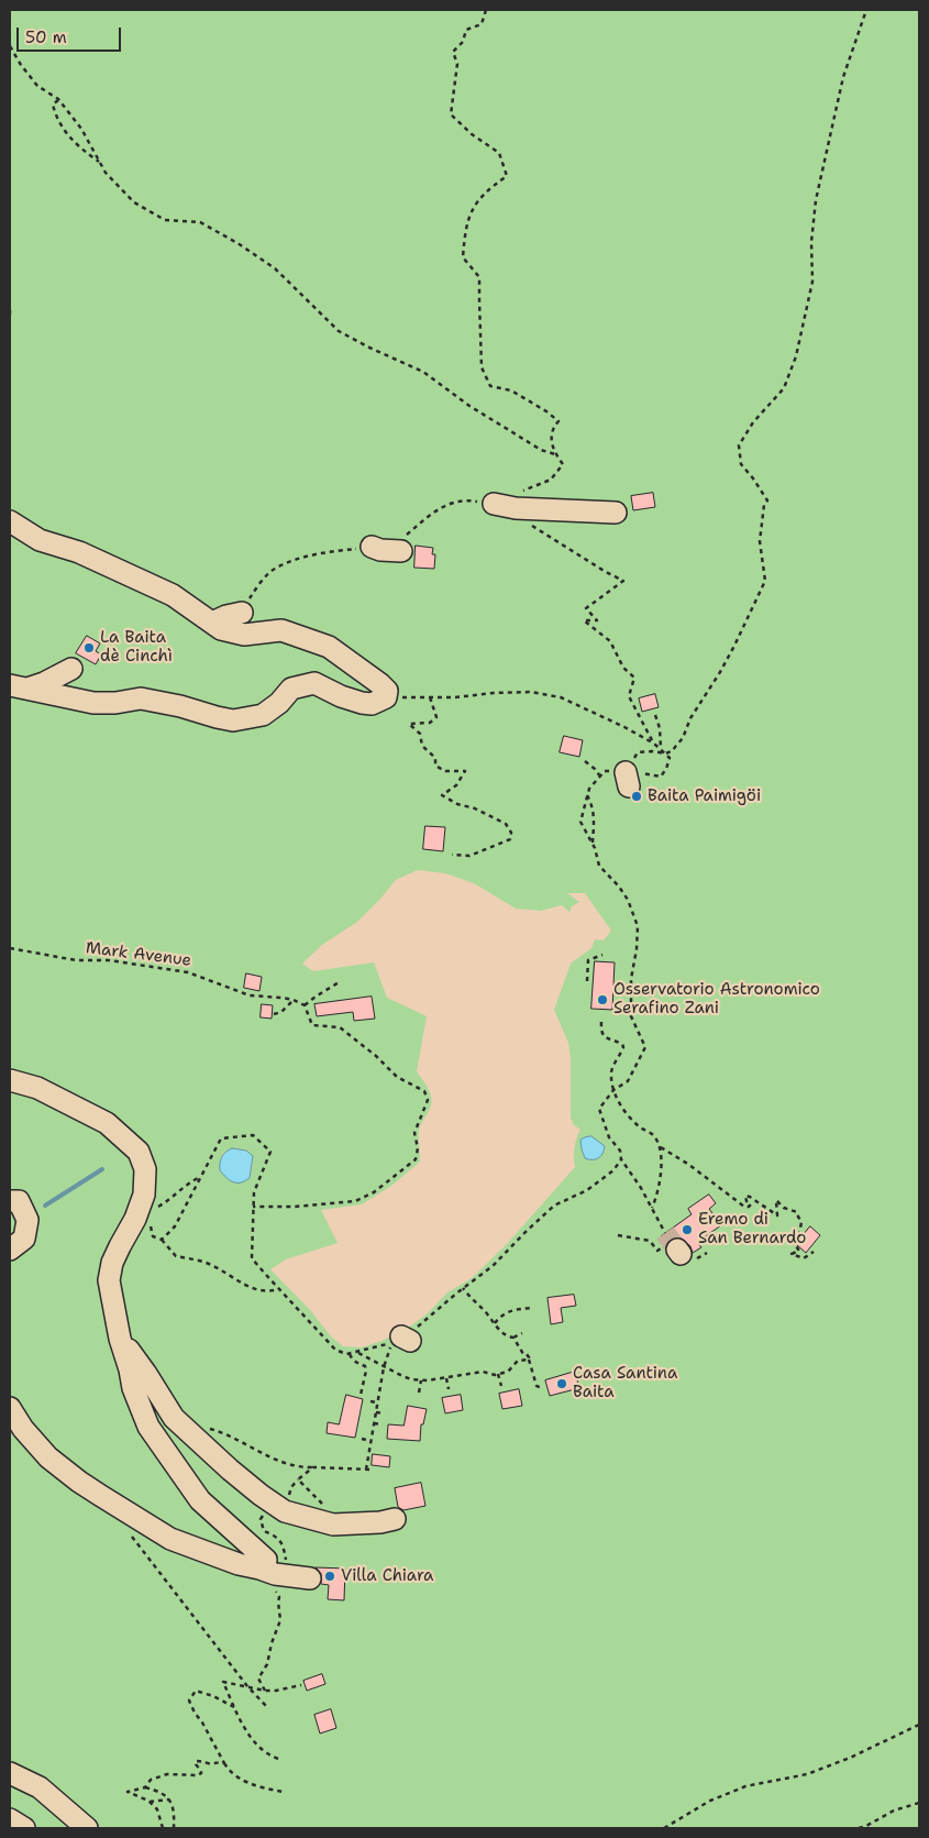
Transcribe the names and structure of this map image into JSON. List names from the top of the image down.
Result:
{
  "streets": {
    "path": ["Mark Avenue"]
  },
  "places": [
    "La Baita dè Cinchì",
    "Baita Paimigöi",
    "Osservatorio Astronomico Serafino Zani",
    "Eremo di San Bernardo",
    "Casa Santina Baita",
    "Villa Chiara"
  ],
  "scale_bar": "50 m"
}
